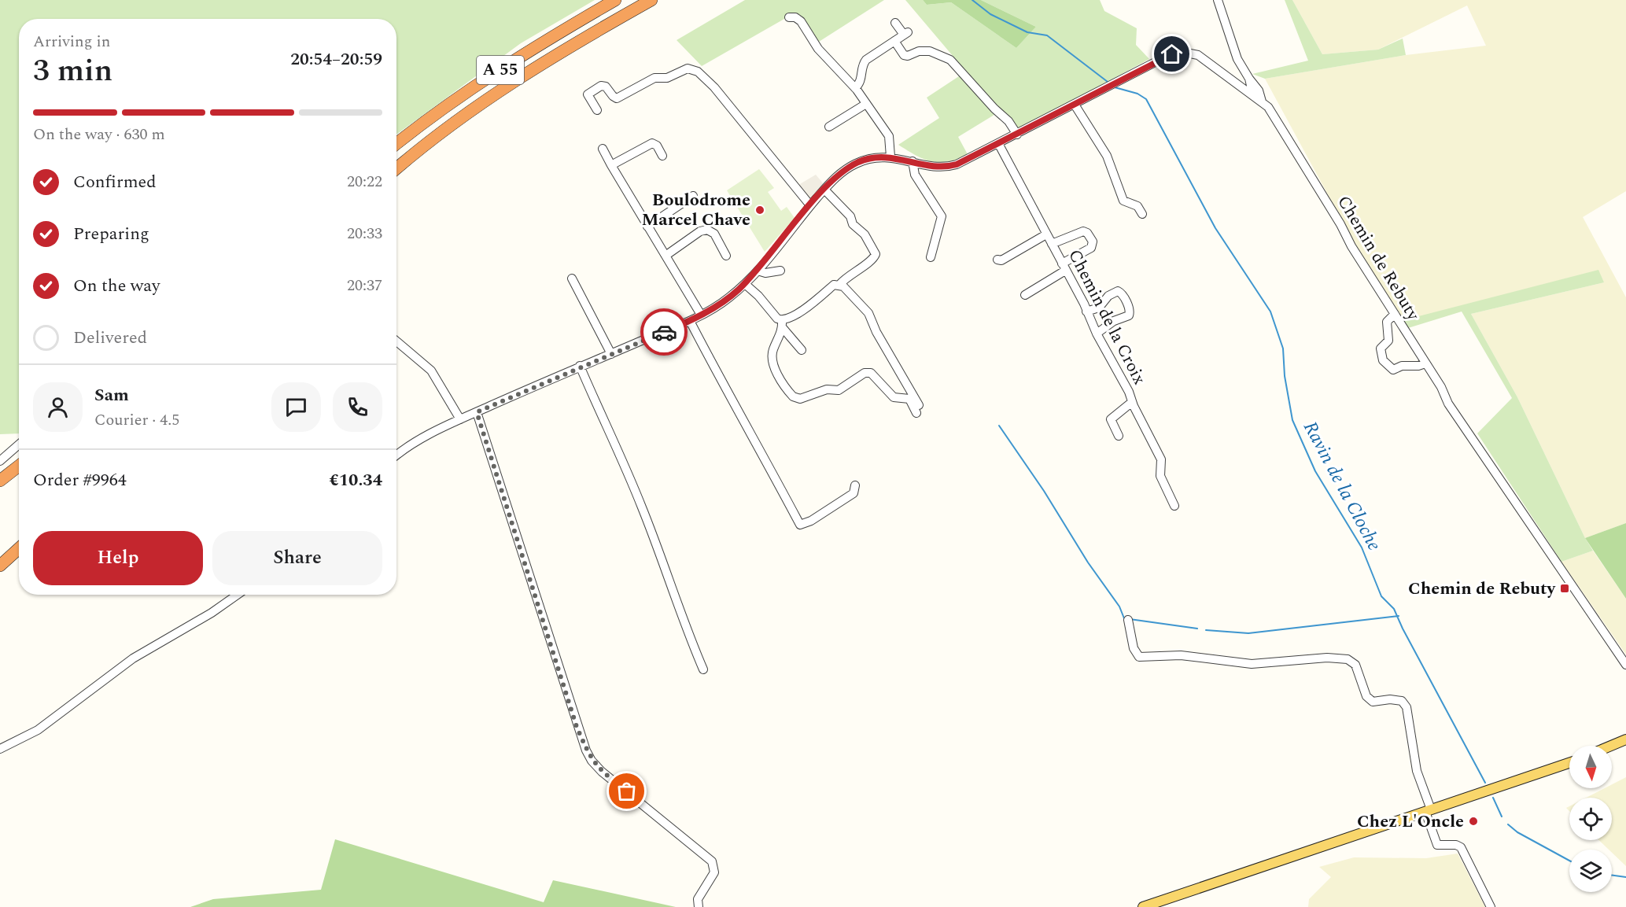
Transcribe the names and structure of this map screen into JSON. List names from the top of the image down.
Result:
{
  "streets": {
    "highway": ["A 55"],
    "street": ["Chemin de Rebuty", "Chemin de la Croix"]
  },
  "water": ["Ravin de la Cloche"],
  "places": {
    "other": ["Boulodrome Marcel Chave", "Chez L'Oncle"],
    "transit": ["Chemin de Rebuty"]
  },
  "north": "bottom",
  "page": {
    "heading": ["3 min", "Arriving in", "20:54–20:59"],
    "panel": [
      "Sam",
      "Courier · 4.5",
      "Order #9964",
      "€10.34"
    ],
    "bar": "On the way · 630 m",
    "list": [
      ["Confirmed", "20:22"],
      ["Preparing", "20:33"],
      ["On the way", "20:37"],
      "Delivered"
    ],
    "buttons": ["Help", "Share"]
  }
}
